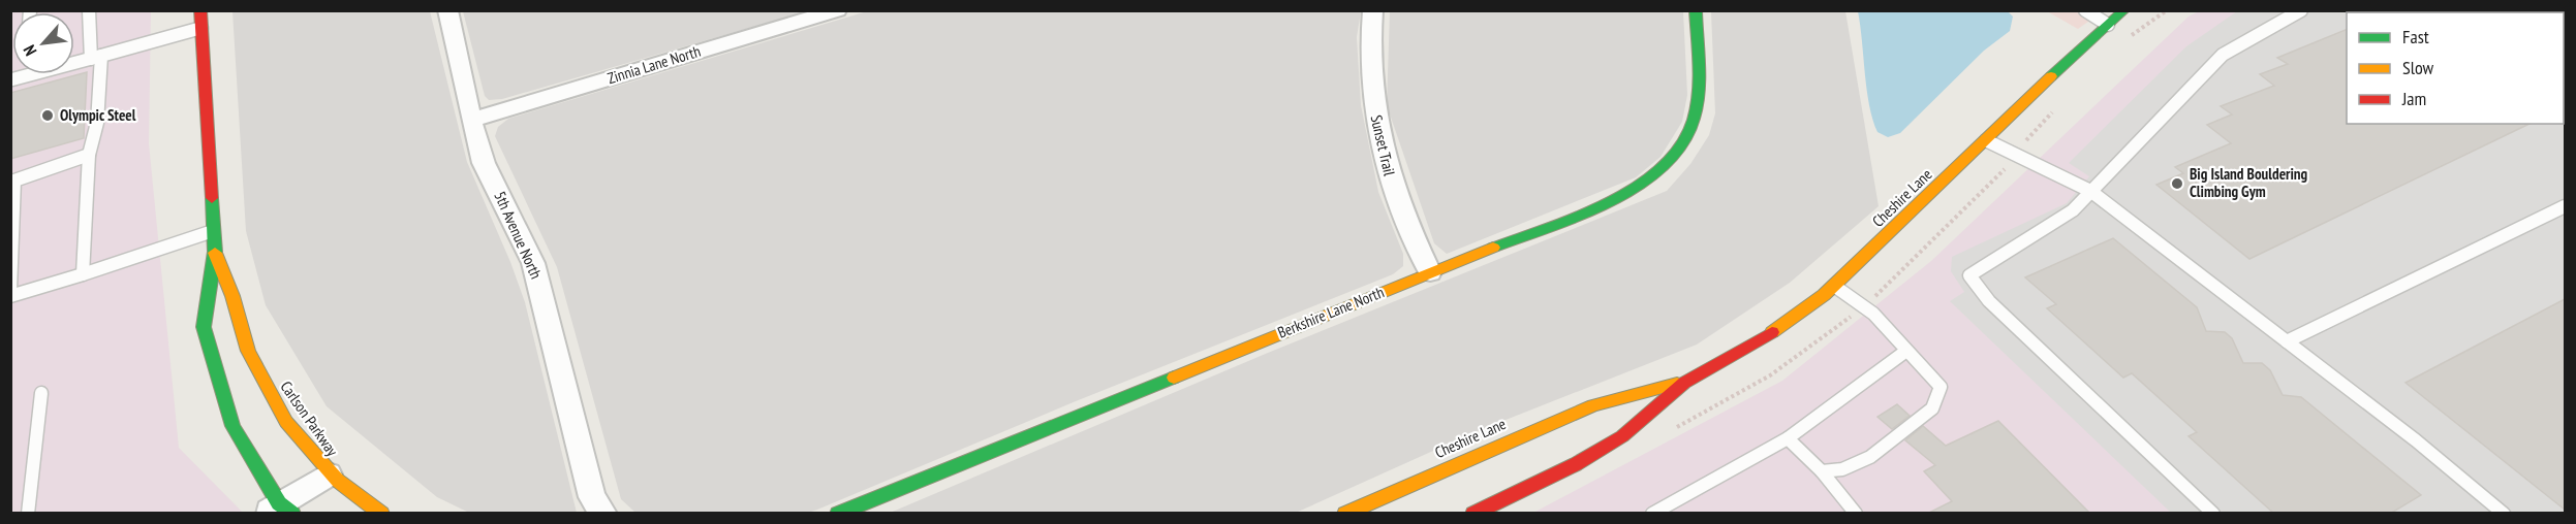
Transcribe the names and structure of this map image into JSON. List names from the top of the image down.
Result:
{
  "streets": {
    "street": [
      "Zinnia Lane North",
      "Sunset Trail",
      "Cheshire Lane",
      "5th Avenue North",
      "Berkshire Lane North",
      "Carlson Parkway"
    ]
  },
  "crossings": [
    ["Zinnia Lane North", "5th Avenue North"],
    ["Sunset Trail", "Berkshire Lane North"]
  ],
  "places": ["Olympic Steel", "Big Island Bouldering Climbing Gym"],
  "legend": ["Fast", "Slow", "Jam"],
  "north": "bottom left"
}
